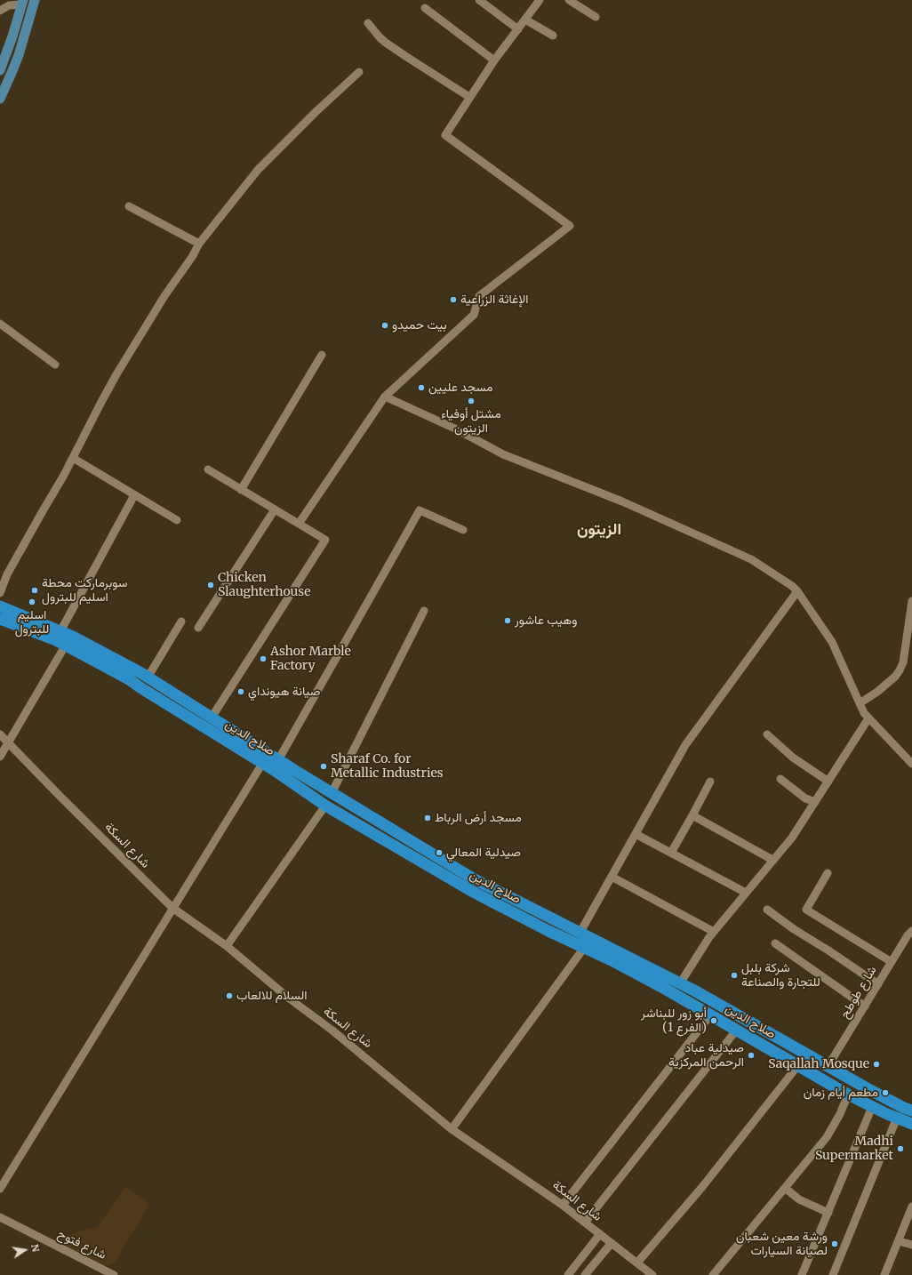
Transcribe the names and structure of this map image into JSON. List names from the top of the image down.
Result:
{
  "streets": {
    "highway": ["صلاح الدين"],
    "street": ["شارع السكة", "شارع طوطح", "شارع فتوح"]
  },
  "crossings": [
    ["صلاح الدين", "شارع طوطح"]
  ],
  "districts": ["الزيتون"],
  "places": [
    "الإغاثة الزراعية",
    "بيت حميدو",
    "مسجد عليين",
    "مشتل أوفياء الزيتون",
    "Chicken Slaughterhouse",
    "سوبرماركت محطة اسليم للبترول",
    "اسليم للبترول",
    "وهيب عاشور",
    "Ashor Marble Factory",
    "صيانة هيونداي",
    "Sharaf Co. for Metallic Industries",
    "مسجد أرض الرباط",
    "صيدلية المعالي",
    "شركة بلبل للتجارة والصناعة",
    "السلام للالعاب",
    "أبو زور للبناشر (الفرع 1)",
    "صيدلية عباد الرحمن المركزية",
    "Saqallah Mosque",
    "مطعم أيام زمان",
    "Madhi Supermarket",
    "ورشة معين شعبان لصيانة السيارات"
  ],
  "north": "right"
}
